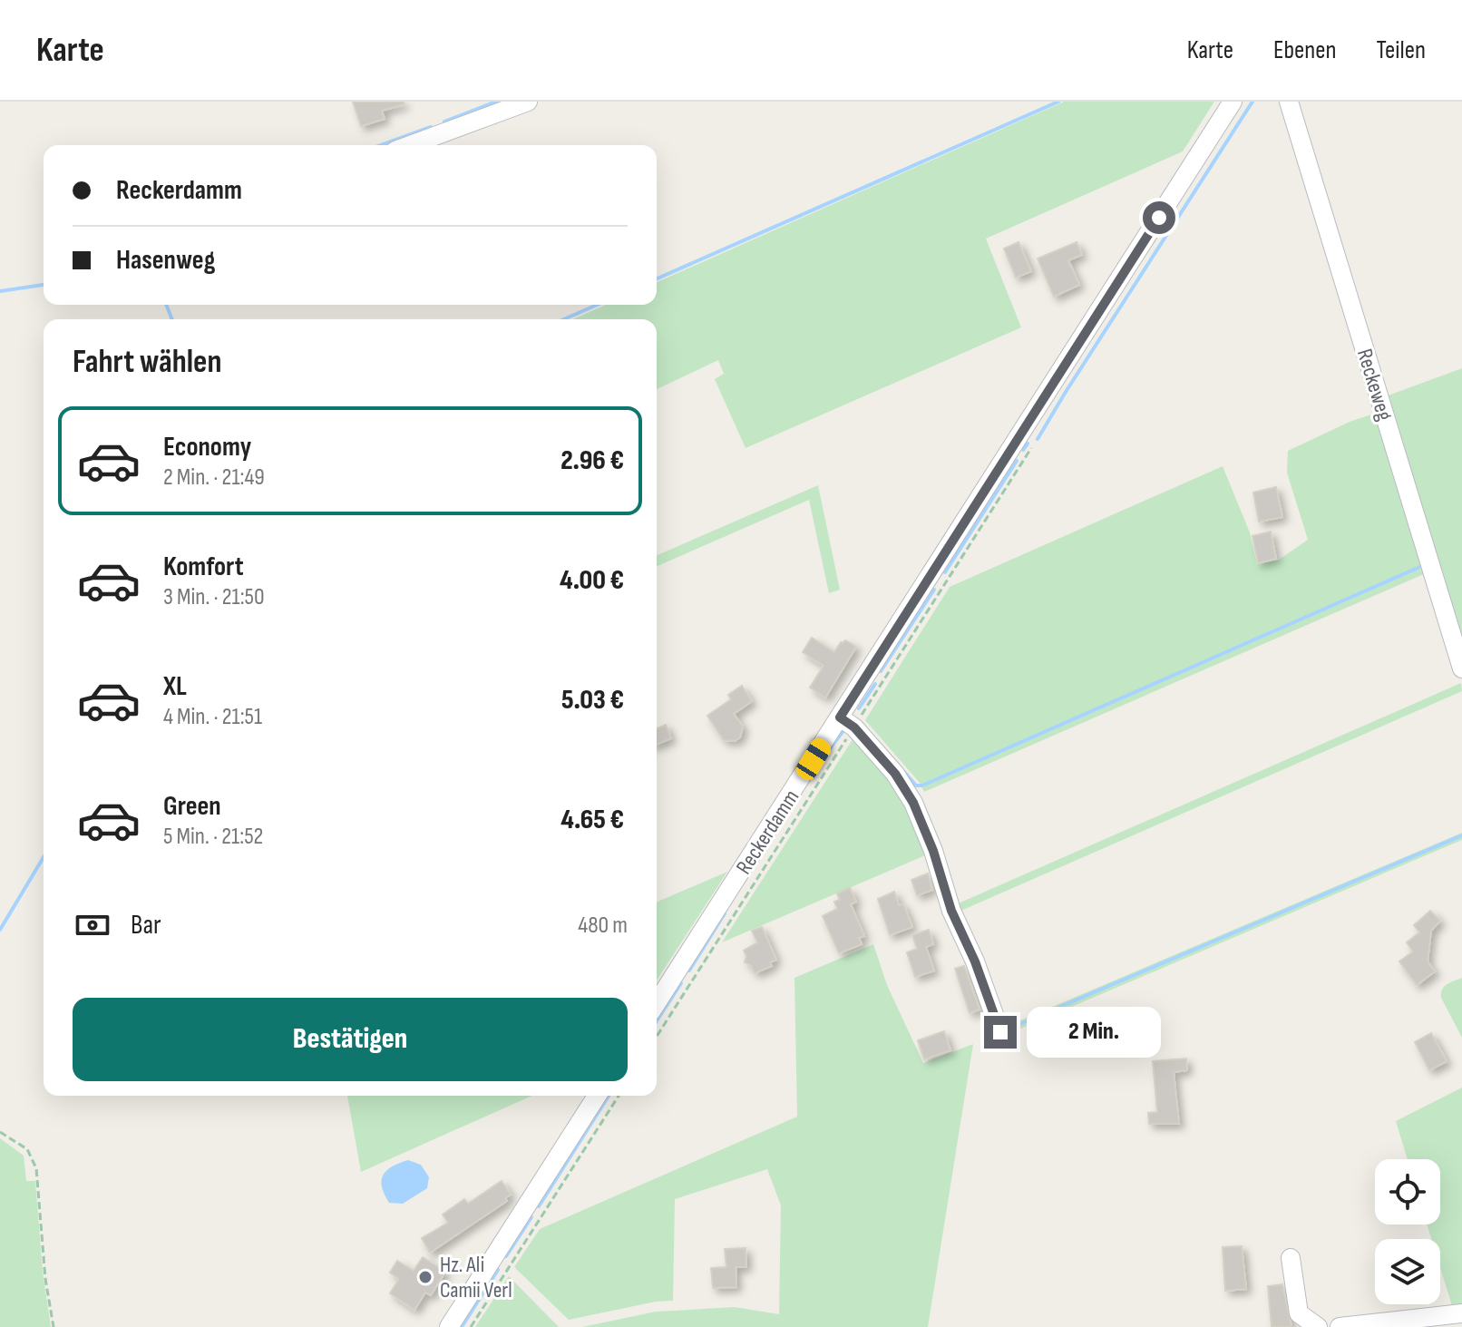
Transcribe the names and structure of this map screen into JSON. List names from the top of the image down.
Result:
{
  "streets": {
    "street": ["Reckeweg", "Reckerdamm"]
  },
  "places": ["Hz. Ali Camii Verl"],
  "page": {
    "header": "Karte",
    "nav": ["Karte", "Ebenen", "Teilen"],
    "banner": ["Reckerdamm", "Hasenweg"],
    "heading": "Fahrt wählen",
    "list": [
      {
        "name": "Economy",
        "note": "2 Min. · 21:49",
        "value": "2.96 €"
      },
      {
        "name": "Komfort",
        "note": "3 Min. · 21:50",
        "value": "4.00 €"
      },
      {
        "name": "XL",
        "note": "4 Min. · 21:51",
        "value": "5.03 €"
      },
      {
        "name": "Green",
        "note": "5 Min. · 21:52",
        "value": "4.65 €"
      }
    ],
    "pay": ["Bar", "480 m"],
    "buttons": "Bestätigen",
    "bubble": "2 Min."
  }
}
